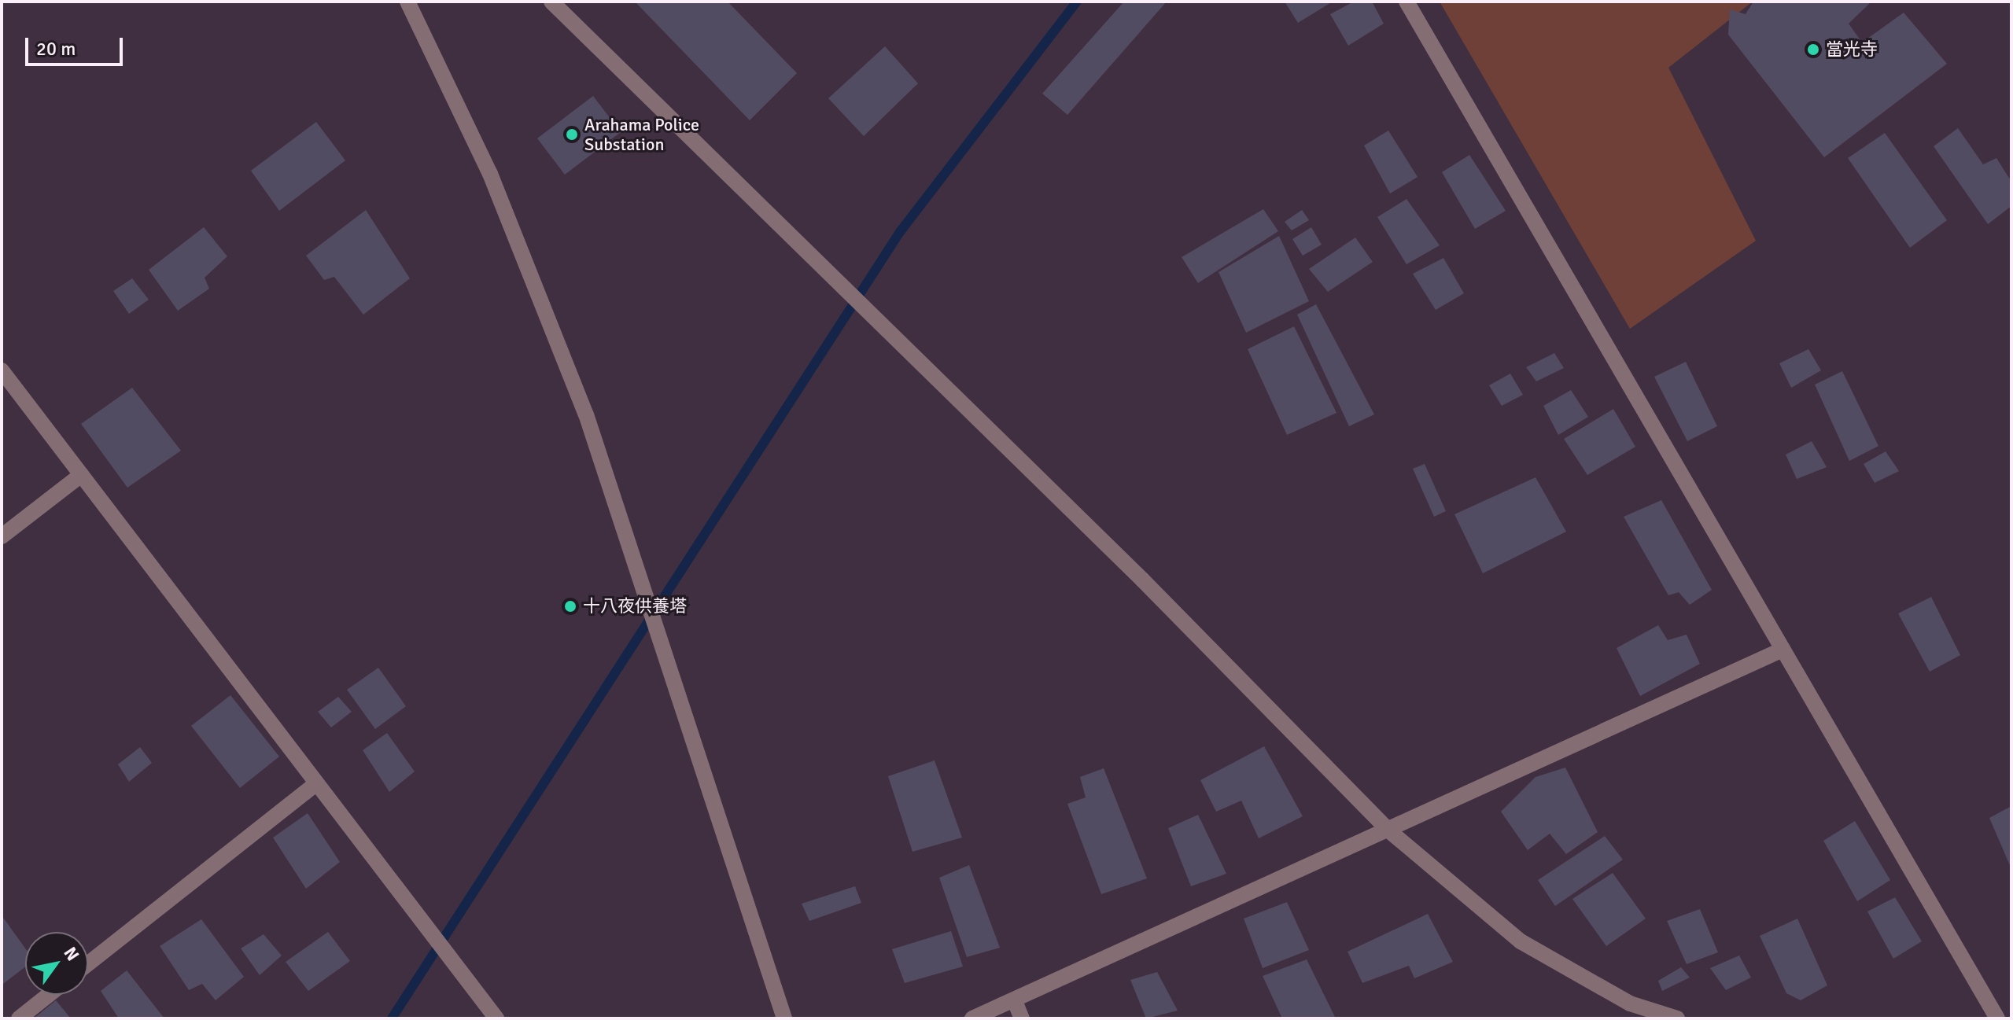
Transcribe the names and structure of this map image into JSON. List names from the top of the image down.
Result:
{
  "places": ["當光寺", "Arahama Police Substation", "十八夜供養塔"],
  "scale_bar": "20 m",
  "north": "top right"
}
